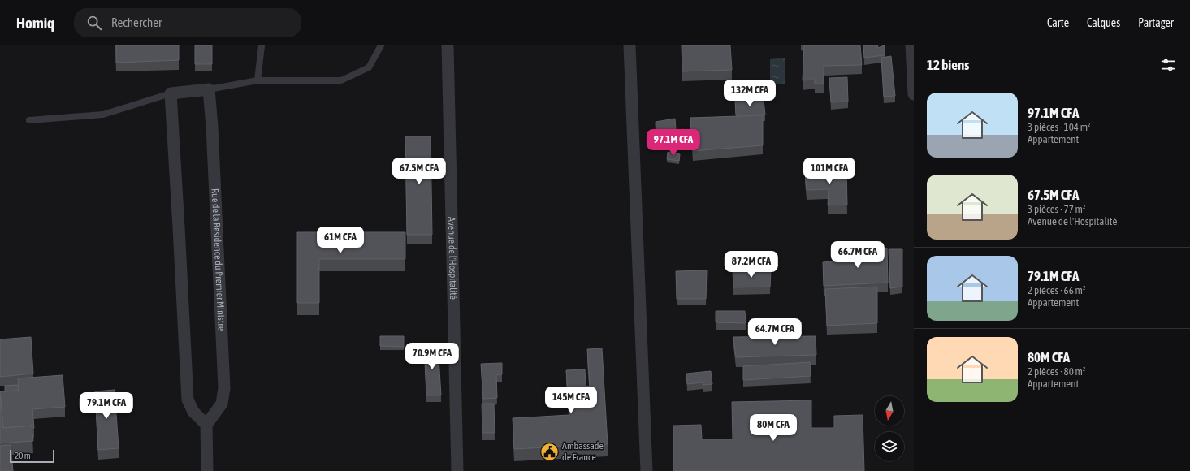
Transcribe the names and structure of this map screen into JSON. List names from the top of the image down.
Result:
{
  "streets": {
    "street": ["Avenue de l'Hospitalité", "Rue de la Residence du Premier Ministre"]
  },
  "places": {
    "public building": ["Ambassade de France"]
  },
  "scale_bar": "20 m",
  "north": "bottom",
  "page": {
    "header": "Homiq",
    "search": "Rechercher",
    "nav": ["Carte", "Calques", "Partager"],
    "heading": "12 biens",
    "price": [
      "132M CFA",
      "97.1M CFA",
      "67.5M CFA",
      "101M CFA",
      "61M CFA",
      "66.7M CFA",
      "87.2M CFA",
      "64.7M CFA",
      "70.9M CFA",
      "145M CFA",
      "79.1M CFA",
      "80M CFA"
    ],
    "list": [
      {
        "name": "97.1M CFA",
        "note": "3 pièces · 104 m² · Appartement"
      },
      {
        "name": "67.5M CFA",
        "note": "3 pièces · 77 m² · Avenue de l'Hospitalité"
      },
      {
        "name": "79.1M CFA",
        "note": "2 pièces · 66 m² · Appartement"
      },
      {
        "name": "80M CFA",
        "note": "2 pièces · 80 m² · Appartement"
      }
    ],
    "scale": "20 m"
  }
}
